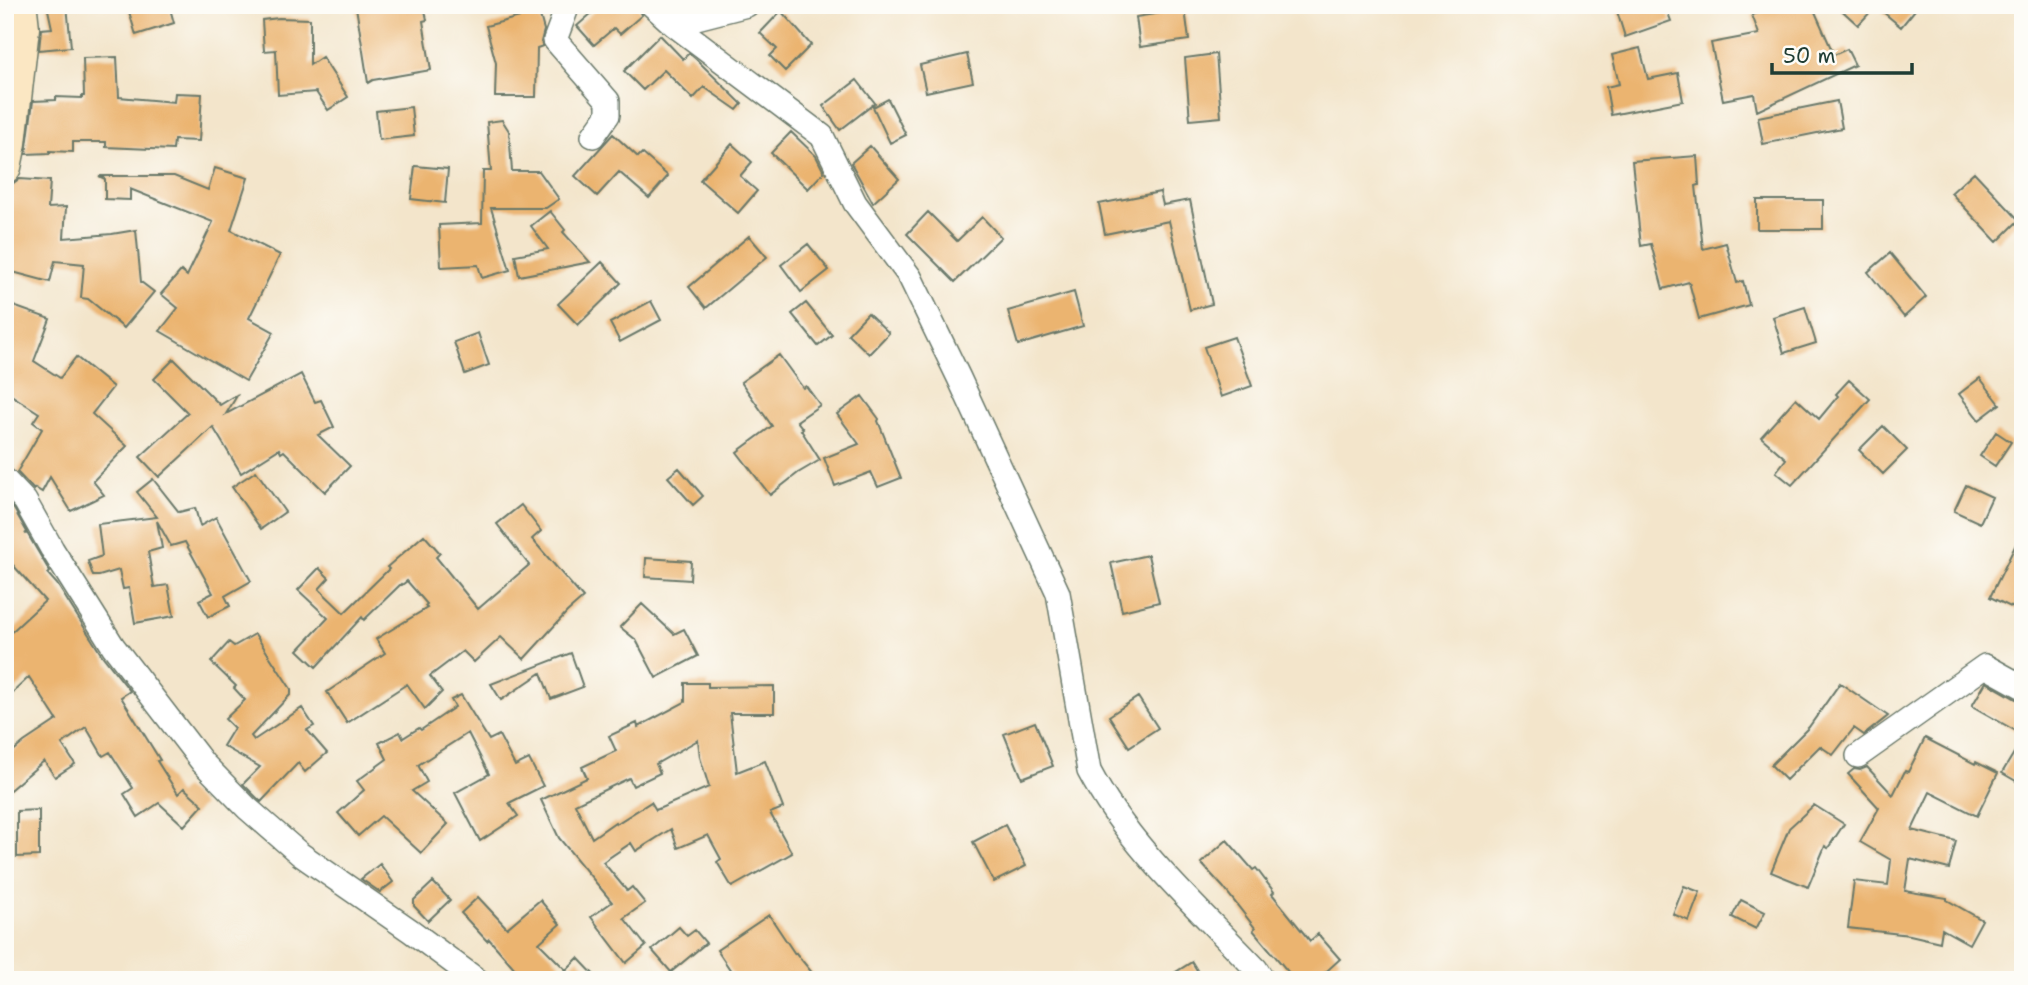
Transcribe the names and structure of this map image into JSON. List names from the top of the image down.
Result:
{
  "scale_bar": "50 m"
}
